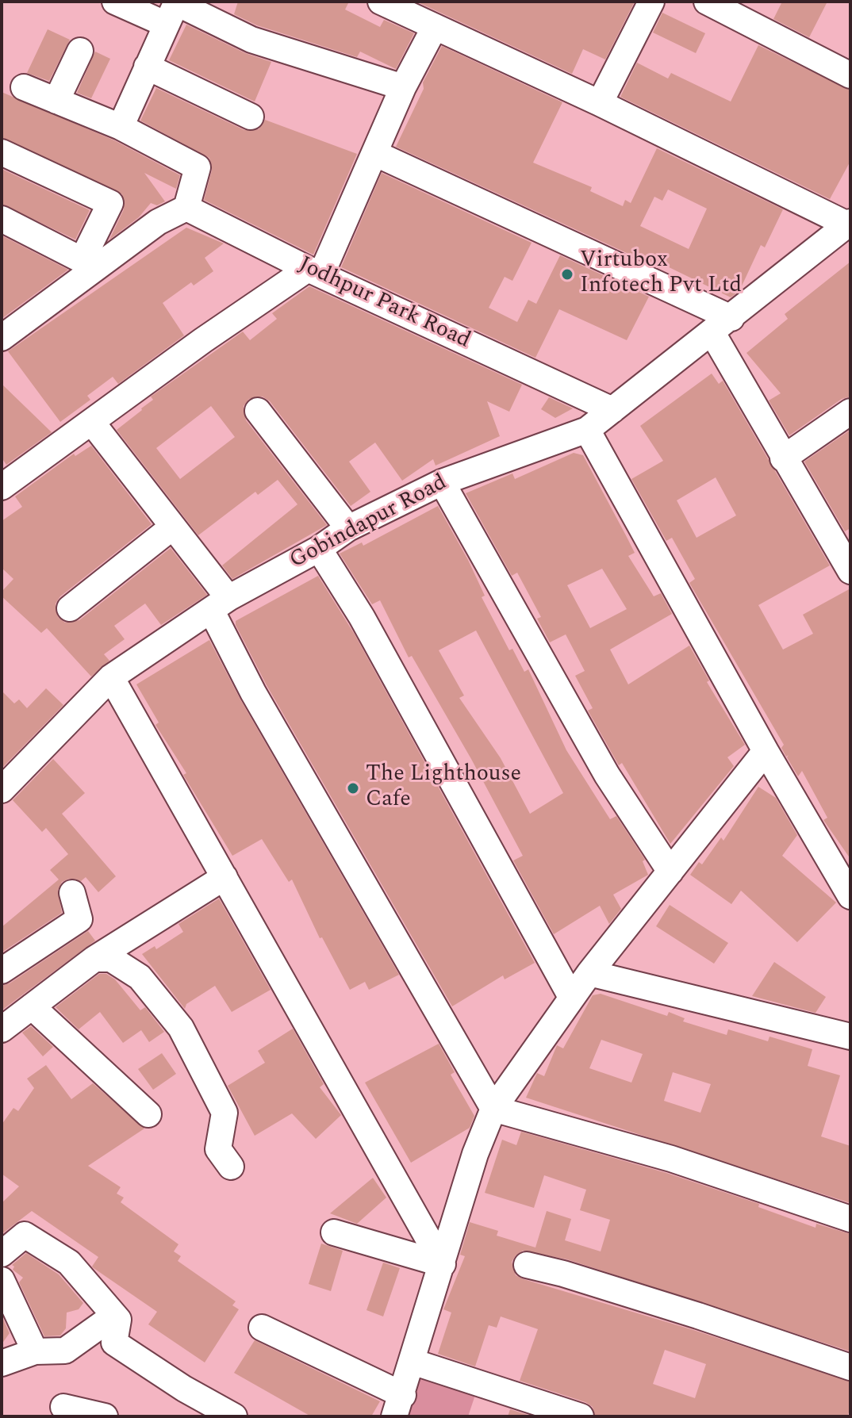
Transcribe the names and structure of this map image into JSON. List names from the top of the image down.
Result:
{
  "streets": {
    "street": ["Jodhpur Park Road", "Gobindapur Road"]
  },
  "crossings": [
    ["Jodhpur Park Road", "Gobindapur Road"]
  ],
  "places": ["Virtubox Infotech Pvt Ltd", "The Lighthouse Cafe"]
}
